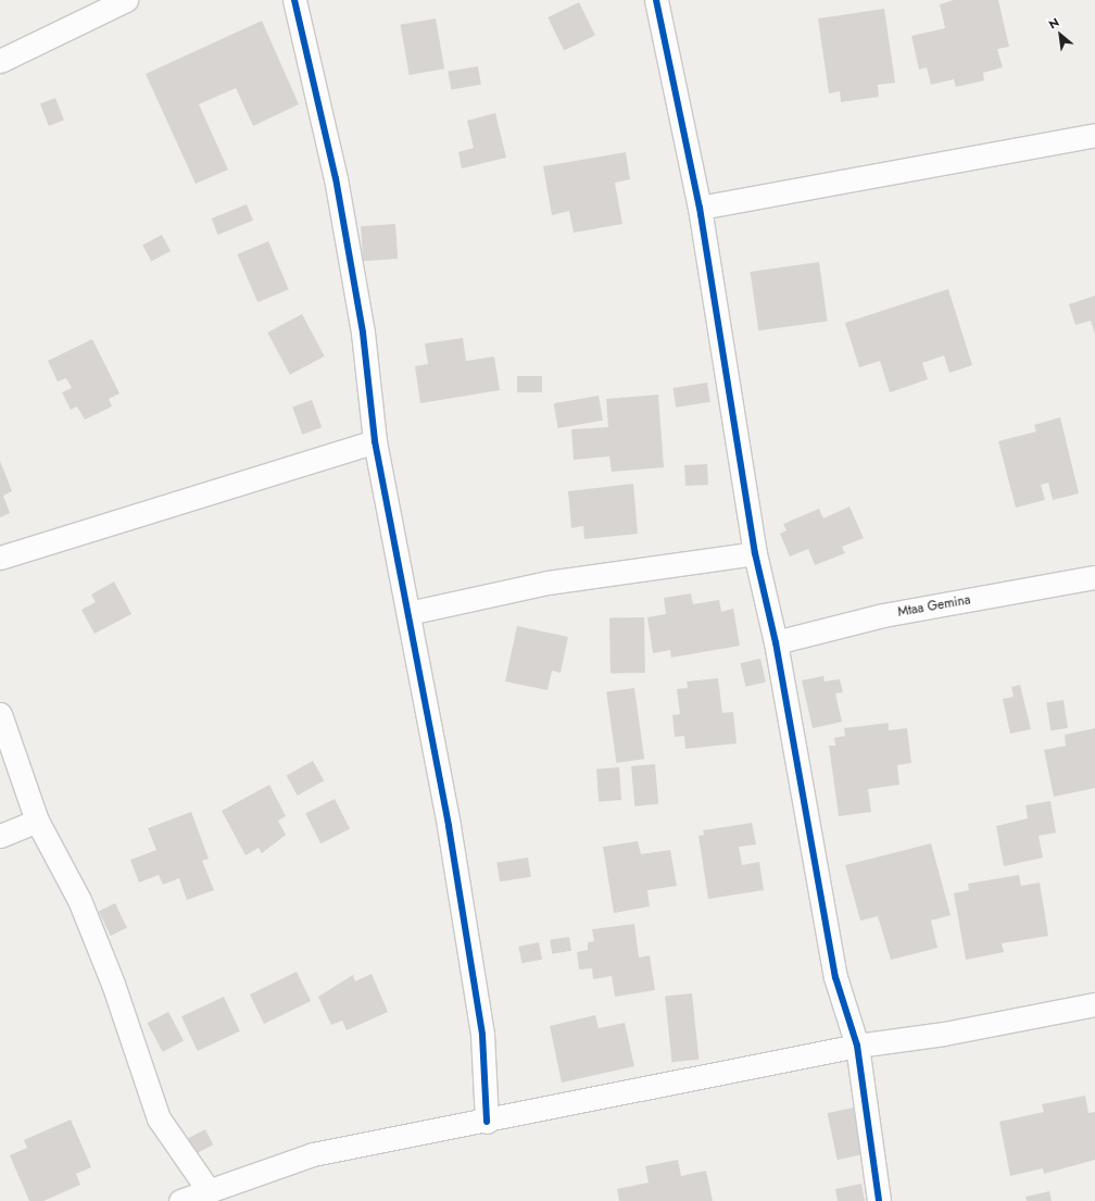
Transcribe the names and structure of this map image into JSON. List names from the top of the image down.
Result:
{
  "streets": {
    "street": ["Mtaa Gemina"]
  },
  "north": "top left"
}
